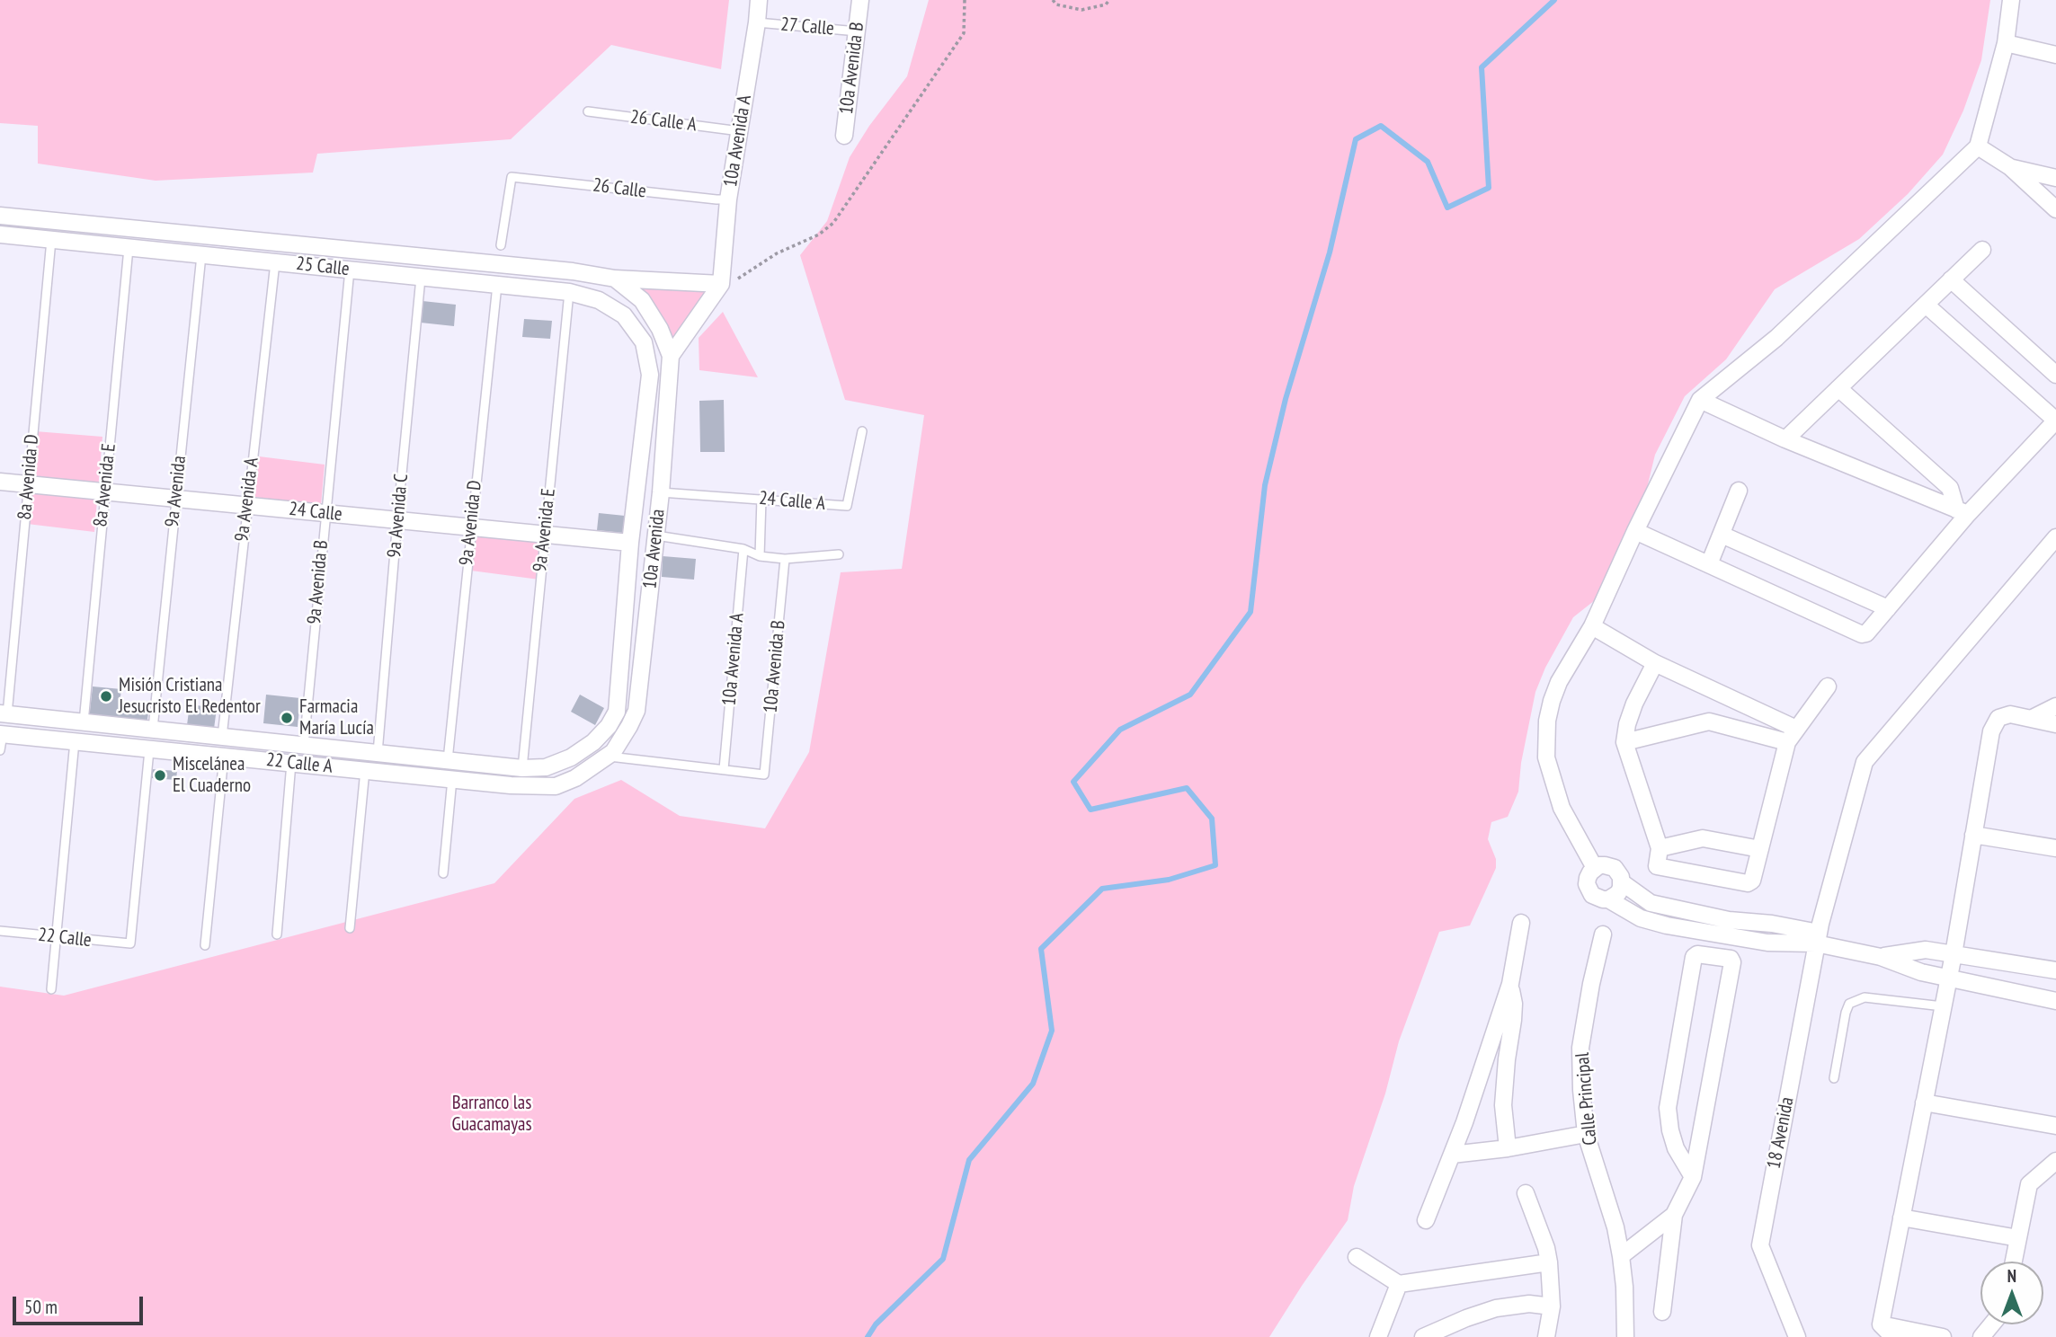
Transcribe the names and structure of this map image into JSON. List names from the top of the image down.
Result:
{
  "streets": {
    "street": [
      "10a Avenida B",
      "10a Avenida A",
      "25 Calle",
      "24 Calle",
      "10a Avenida",
      "22 Calle A",
      "Calle Principal",
      "18 Avenida"
    ],
    "lane": [
      "27 Calle",
      "26 Calle A",
      "26 Calle",
      "8a Avenida D",
      "8a Avenida E",
      "9a Avenida",
      "9a Avenida A",
      "24 Calle A",
      "9a Avenida C",
      "9a Avenida D",
      "9a Avenida E",
      "9a Avenida B",
      "22 Calle"
    ]
  },
  "crossings": [
    ["27 Calle", "10a Avenida B"],
    ["27 Calle", "10a Avenida A"],
    ["10a Avenida B", "10a Avenida A"],
    ["26 Calle A", "10a Avenida A"],
    ["10a Avenida A", "26 Calle"],
    ["10a Avenida A", "25 Calle"],
    ["25 Calle", "8a Avenida D"],
    ["25 Calle", "8a Avenida E"],
    ["25 Calle", "9a Avenida"],
    ["25 Calle", "9a Avenida A"],
    ["25 Calle", "9a Avenida C"],
    ["25 Calle", "9a Avenida D"],
    ["25 Calle", "9a Avenida E"],
    ["25 Calle", "10a Avenida"],
    ["25 Calle", "9a Avenida B"],
    ["8a Avenida D", "24 Calle"],
    ["8a Avenida D", "22 Calle A"],
    ["8a Avenida E", "24 Calle"],
    ["8a Avenida E", "22 Calle A"],
    ["9a Avenida", "24 Calle"],
    ["9a Avenida", "22 Calle A"],
    ["9a Avenida A", "24 Calle"],
    ["9a Avenida A", "22 Calle A"],
    ["24 Calle A", "10a Avenida"],
    ["24 Calle", "9a Avenida C"],
    ["24 Calle", "9a Avenida D"],
    ["24 Calle", "9a Avenida E"],
    ["24 Calle", "10a Avenida"],
    ["24 Calle", "9a Avenida B"],
    ["9a Avenida C", "22 Calle A"],
    ["9a Avenida D", "22 Calle A"],
    ["9a Avenida E", "22 Calle A"],
    ["10a Avenida", "22 Calle A"],
    ["9a Avenida B", "22 Calle A"],
    ["22 Calle A", "22 Calle"]
  ],
  "parks": ["Barranco las Guacamayas"],
  "places": ["Misión Cristiana Jesucristo El Redentor", "Farmacia María Lucía", "Miscelánea El Cuaderno"],
  "scale_bar": "50 m",
  "north": "top"
}
